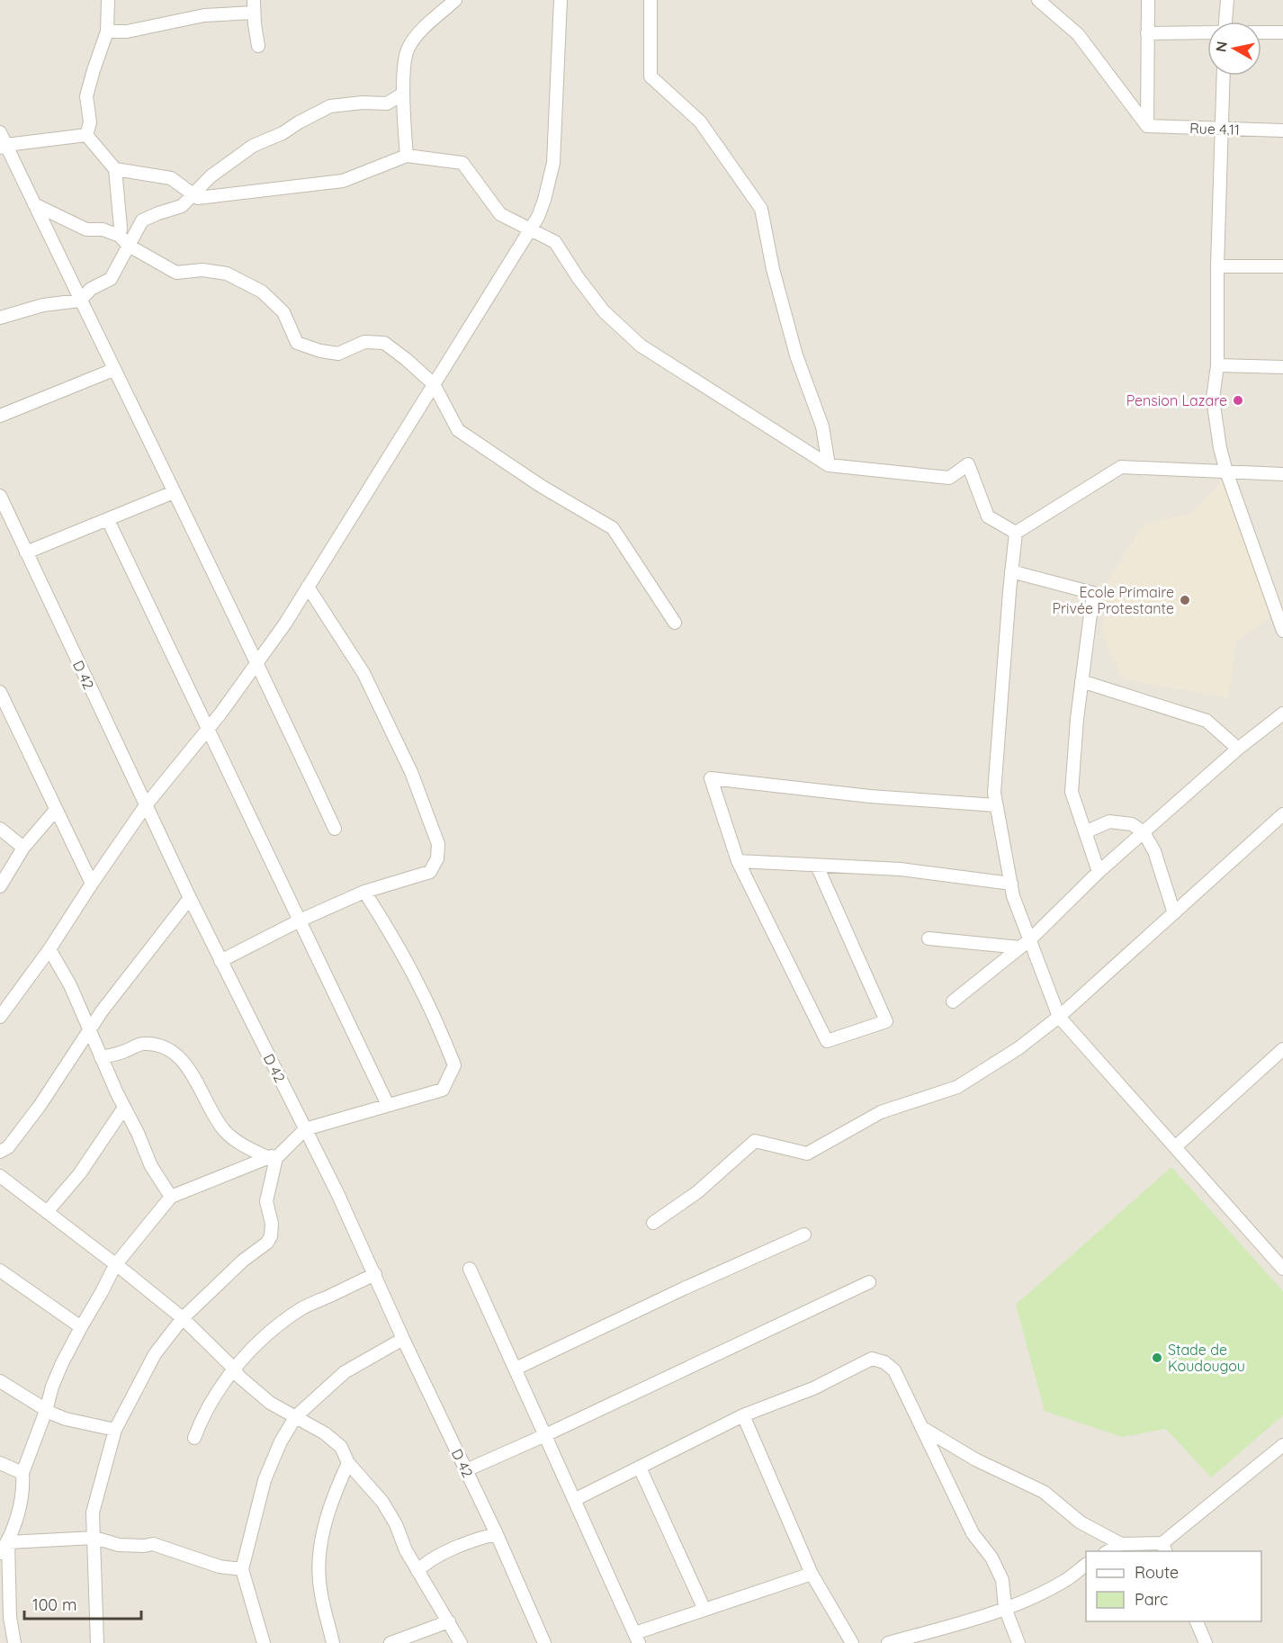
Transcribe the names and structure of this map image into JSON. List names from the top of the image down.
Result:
{
  "streets": {
    "street": ["Rue 4.11", "D 42"]
  },
  "places": ["Pension Lazare", "Ecole Primaire Privée Protestante", "Stade de Koudougou"],
  "legend": ["Route", "Parc"],
  "scale_bar": "100 m",
  "north": "left"
}
